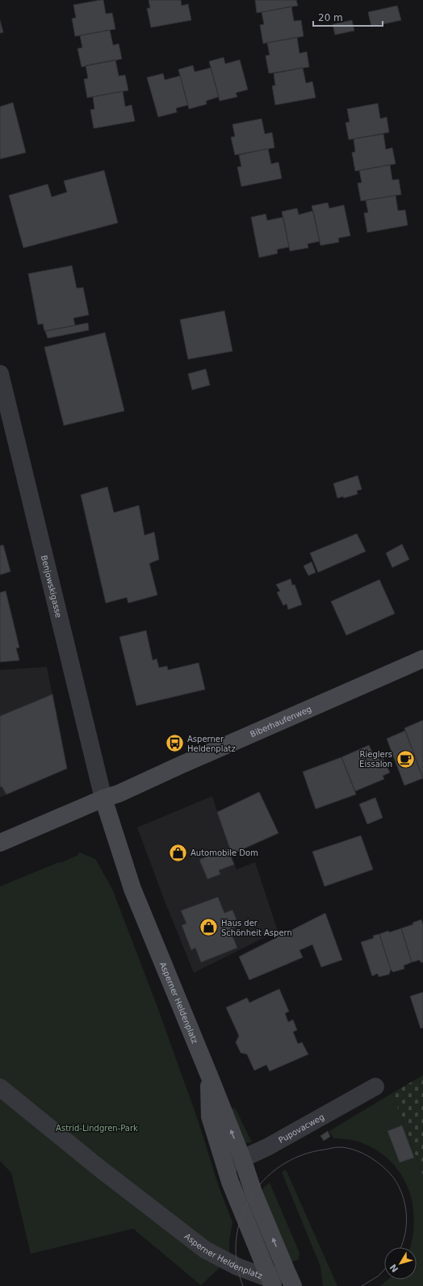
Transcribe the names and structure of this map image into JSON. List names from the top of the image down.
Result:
{
  "streets": {
    "street": [
      "Benjowskigasse",
      "Biberhaufenweg",
      "Asperner Heldenplatz",
      "Pupovacweg"
    ]
  },
  "crossings": [
    ["Benjowskigasse", "Biberhaufenweg"],
    ["Benjowskigasse", "Asperner Heldenplatz"],
    ["Biberhaufenweg", "Asperner Heldenplatz"],
    ["Asperner Heldenplatz", "Pupovacweg"]
  ],
  "parks": ["Astrid-Lindgren-Park"],
  "places": {
    "bus stop": ["Asperner Heldenplatz"],
    "cafe": ["Rieglers Eissalon"],
    "shop": ["Automobile Dom", "Haus der Schönheit Aspern"]
  },
  "scale_bar": "20 m",
  "north": "bottom left"
}
